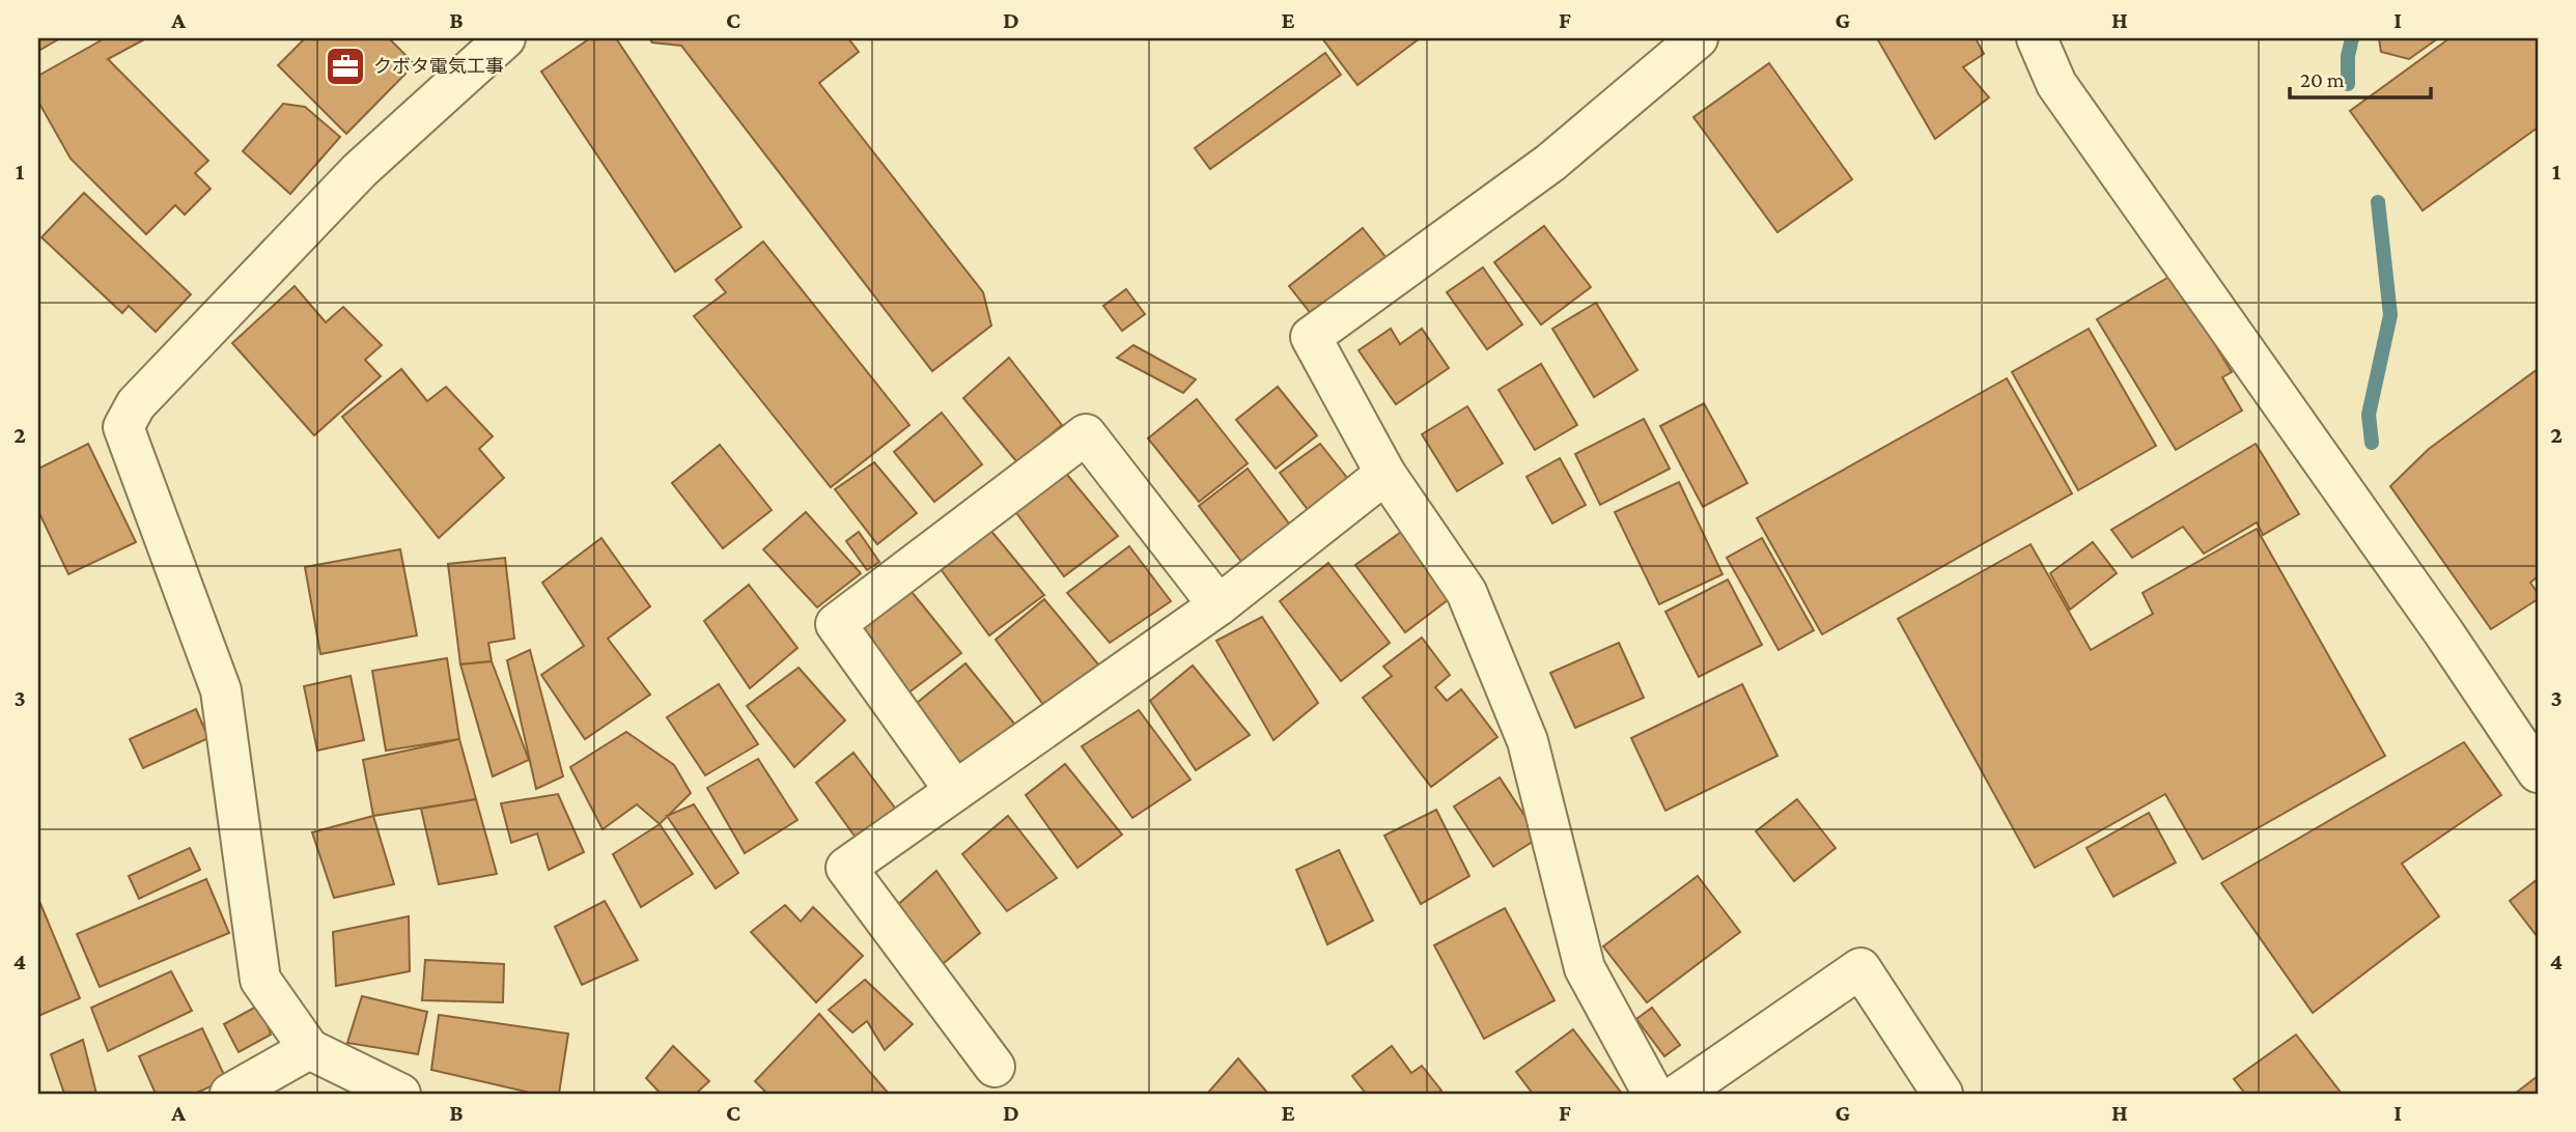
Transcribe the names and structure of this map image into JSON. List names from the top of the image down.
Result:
{
  "places": {
    "office": ["クボタ電気工事"]
  },
  "scale_bar": "20 m",
  "grid": {
    "columns": [
      "A",
      "B",
      "C",
      "D",
      "E",
      "F",
      "G",
      "H",
      "I"
    ],
    "rows": [
      "1",
      "2",
      "3",
      "4"
    ]
  }
}
